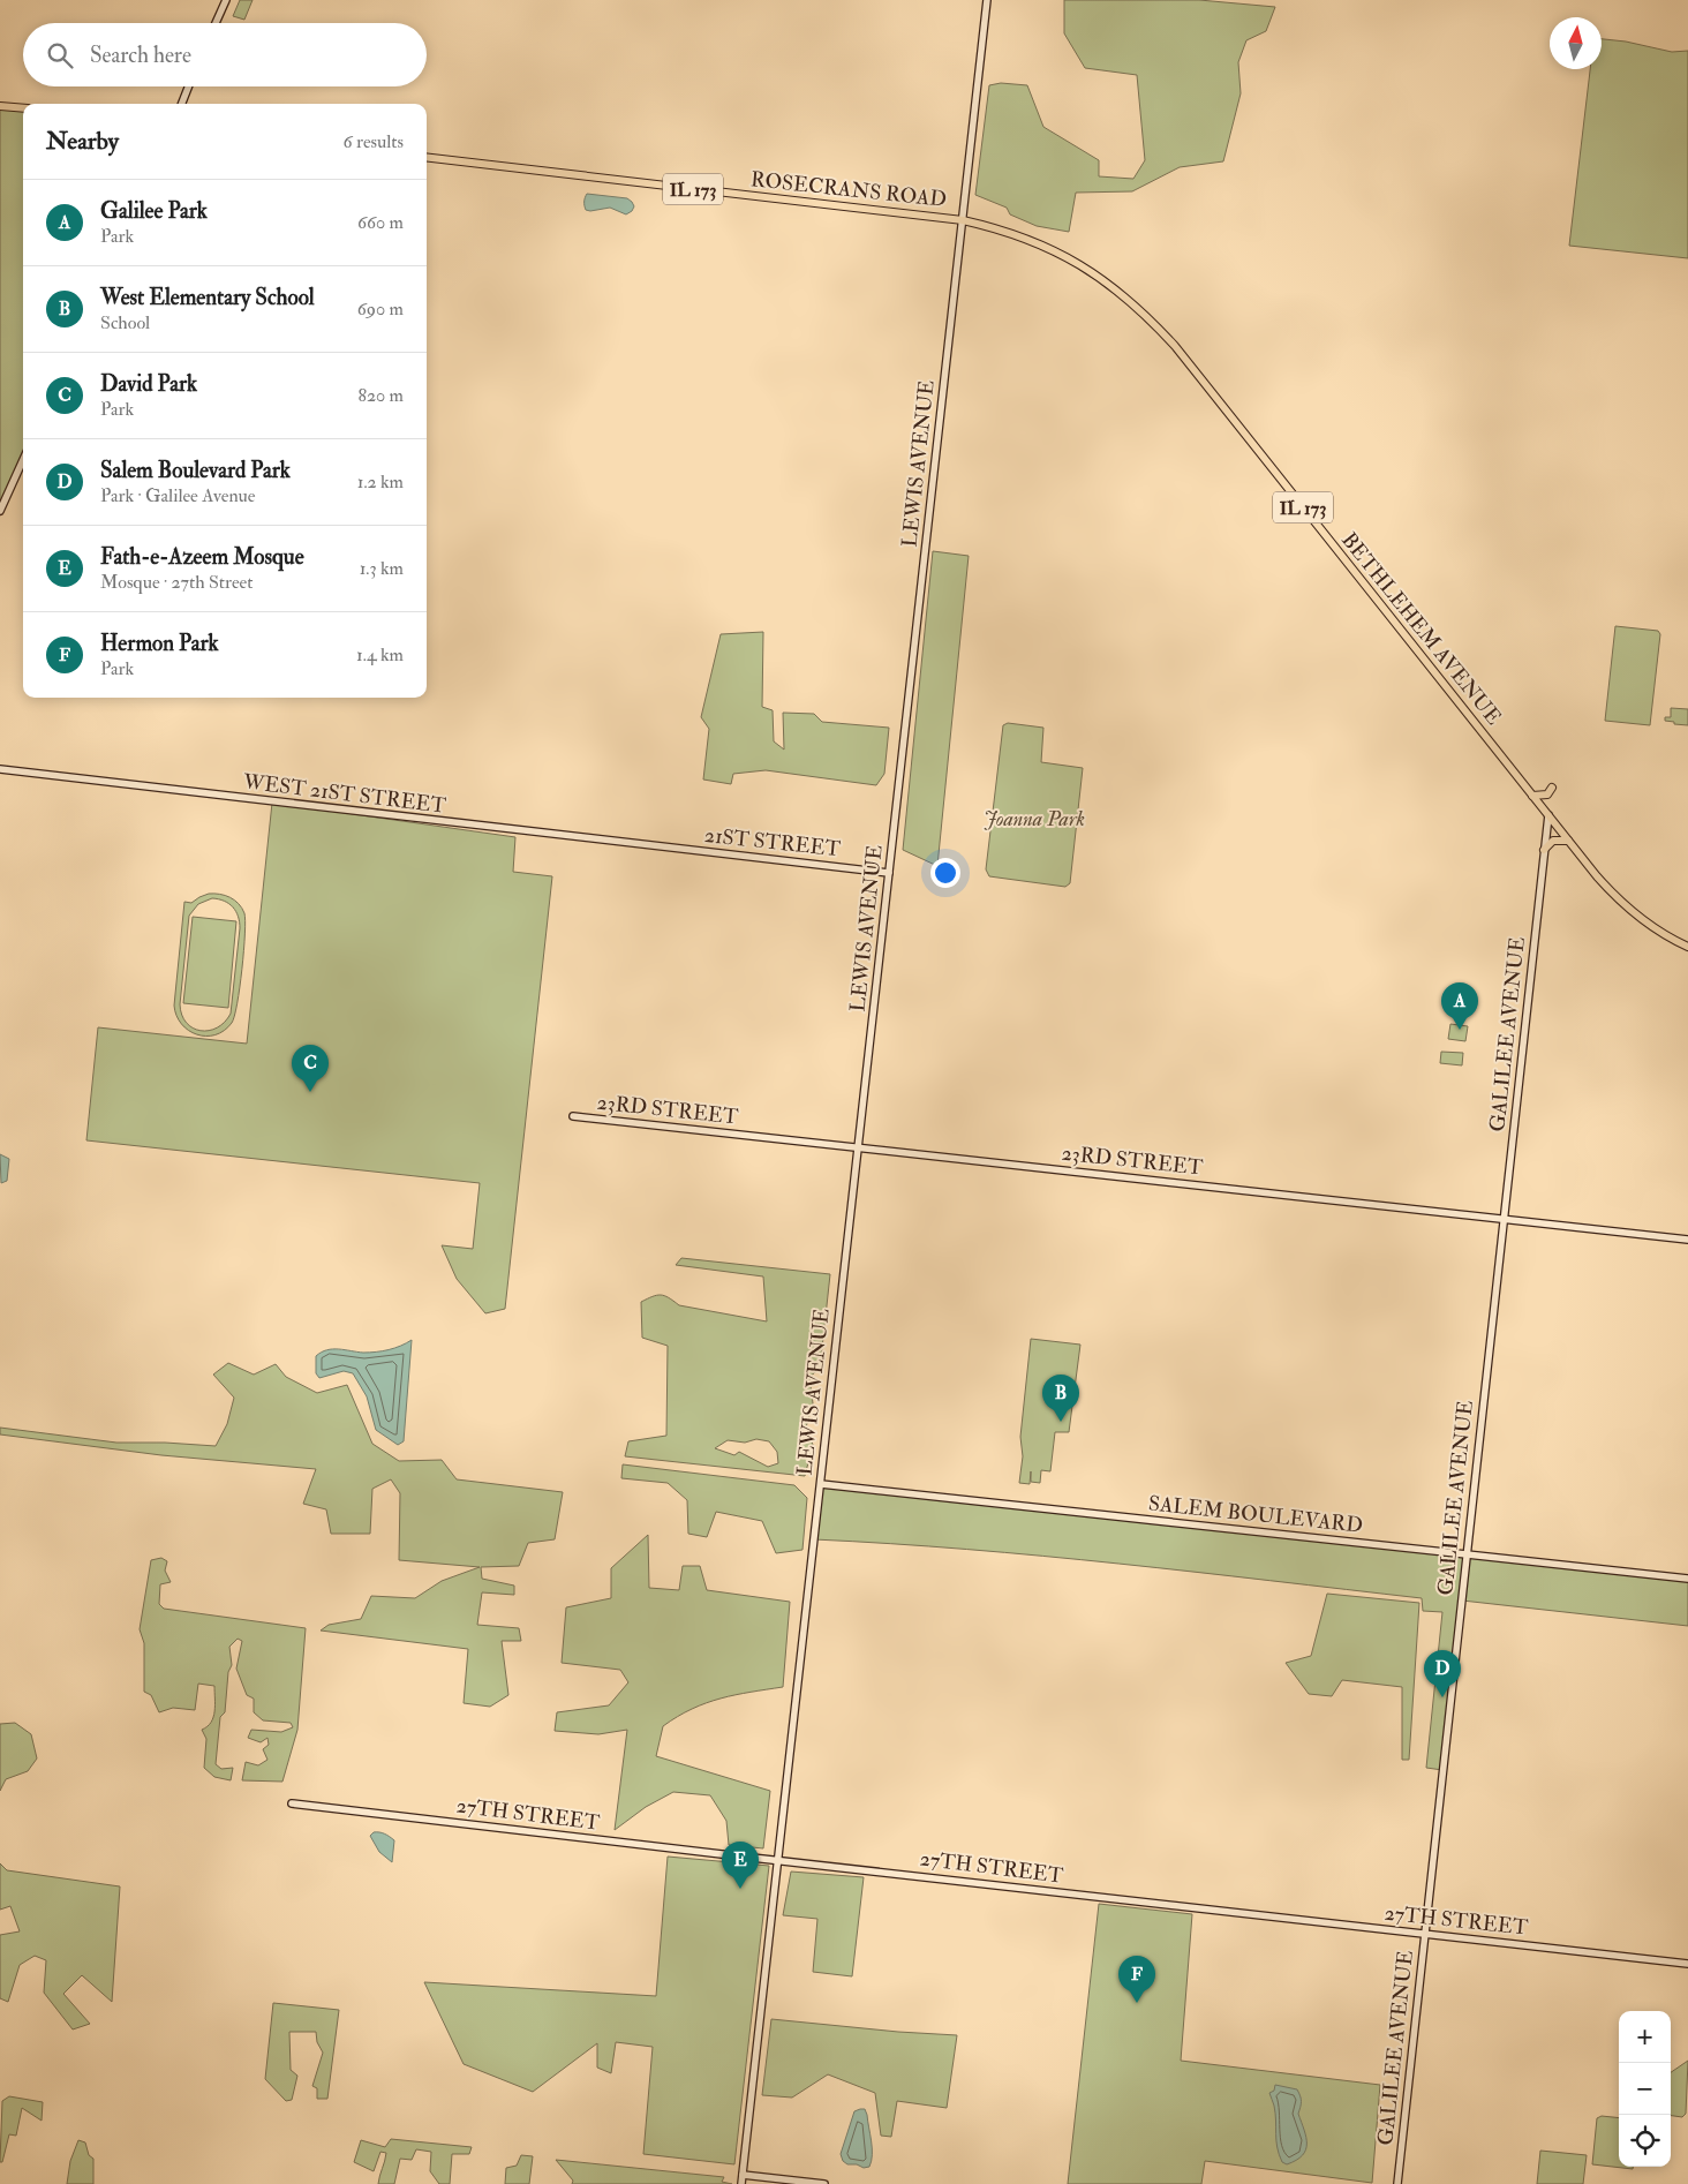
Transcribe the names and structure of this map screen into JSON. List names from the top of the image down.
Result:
{
  "streets": {
    "main road": ["IL 173", "ROSECRANS ROAD", "BETHLEHEM AVENUE"],
    "street": [
      "LEWIS AVENUE",
      "WEST 21ST STREET",
      "21ST STREET",
      "GALILEE AVENUE",
      "23RD STREET",
      "SALEM BOULEVARD",
      "27TH STREET"
    ]
  },
  "crossings": [
    ["ROSECRANS ROAD", "LEWIS AVENUE"],
    ["ROSECRANS ROAD", "BETHLEHEM AVENUE"],
    ["LEWIS AVENUE", "BETHLEHEM AVENUE"],
    ["LEWIS AVENUE", "21ST STREET"],
    ["LEWIS AVENUE", "23RD STREET"],
    ["LEWIS AVENUE", "SALEM BOULEVARD"],
    ["LEWIS AVENUE", "27TH STREET"],
    ["BETHLEHEM AVENUE", "GALILEE AVENUE"],
    ["WEST 21ST STREET", "21ST STREET"],
    ["GALILEE AVENUE", "23RD STREET"],
    ["GALILEE AVENUE", "SALEM BOULEVARD"],
    ["GALILEE AVENUE", "27TH STREET"]
  ],
  "parks": ["Joanna Park"],
  "north": "top",
  "page": {
    "search": "Search here",
    "heading": ["Nearby", "6 results"],
    "list": [
      {
        "mark": "A",
        "name": "Galilee Park",
        "note": "Park",
        "value": "660 m"
      },
      {
        "mark": "B",
        "name": "West Elementary School",
        "note": "School",
        "value": "690 m"
      },
      {
        "mark": "C",
        "name": "David Park",
        "note": "Park",
        "value": "820 m"
      },
      {
        "mark": "D",
        "name": "Salem Boulevard Park",
        "note": "Park · Galilee Avenue",
        "value": "1.2 km"
      },
      {
        "mark": "E",
        "name": "Fath-e-Azeem Mosque",
        "note": "Mosque · 27th Street",
        "value": "1.3 km"
      },
      {
        "mark": "F",
        "name": "Hermon Park",
        "note": "Park",
        "value": "1.4 km"
      }
    ],
    "pins": [
      "A",
      "C",
      "B",
      "D",
      "E",
      "F"
    ],
    "map_buttons": ["+", "−"]
  }
}
